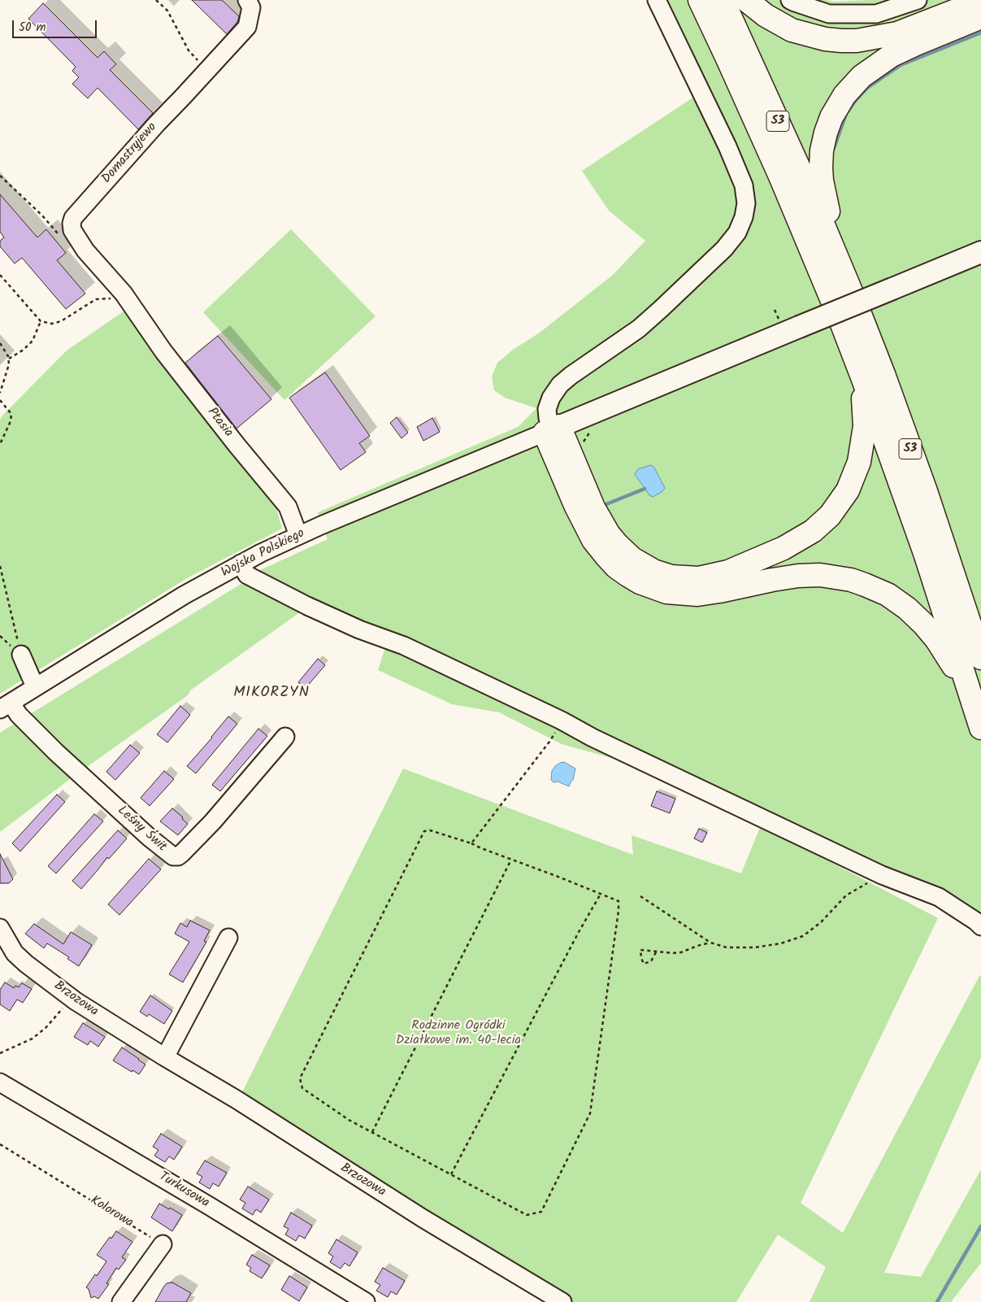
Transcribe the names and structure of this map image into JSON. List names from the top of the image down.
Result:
{
  "streets": {
    "highway": ["S3"],
    "street": [
      "Domastryjewo",
      "Ptasia",
      "Wojska Polskiego",
      "Leśny Świt",
      "Brzozowa",
      "Turkusowa"
    ],
    "path": ["Kolorowa"]
  },
  "crossings": [
    ["Domastryjewo", "Ptasia"],
    ["Ptasia", "Wojska Polskiego"],
    ["Wojska Polskiego", "Leśny Świt"]
  ],
  "districts": ["MIKORZYN"],
  "parks": ["Rodzinne Ogródki Działkowe im. 40-lecia"],
  "scale_bar": "50 m"
}
